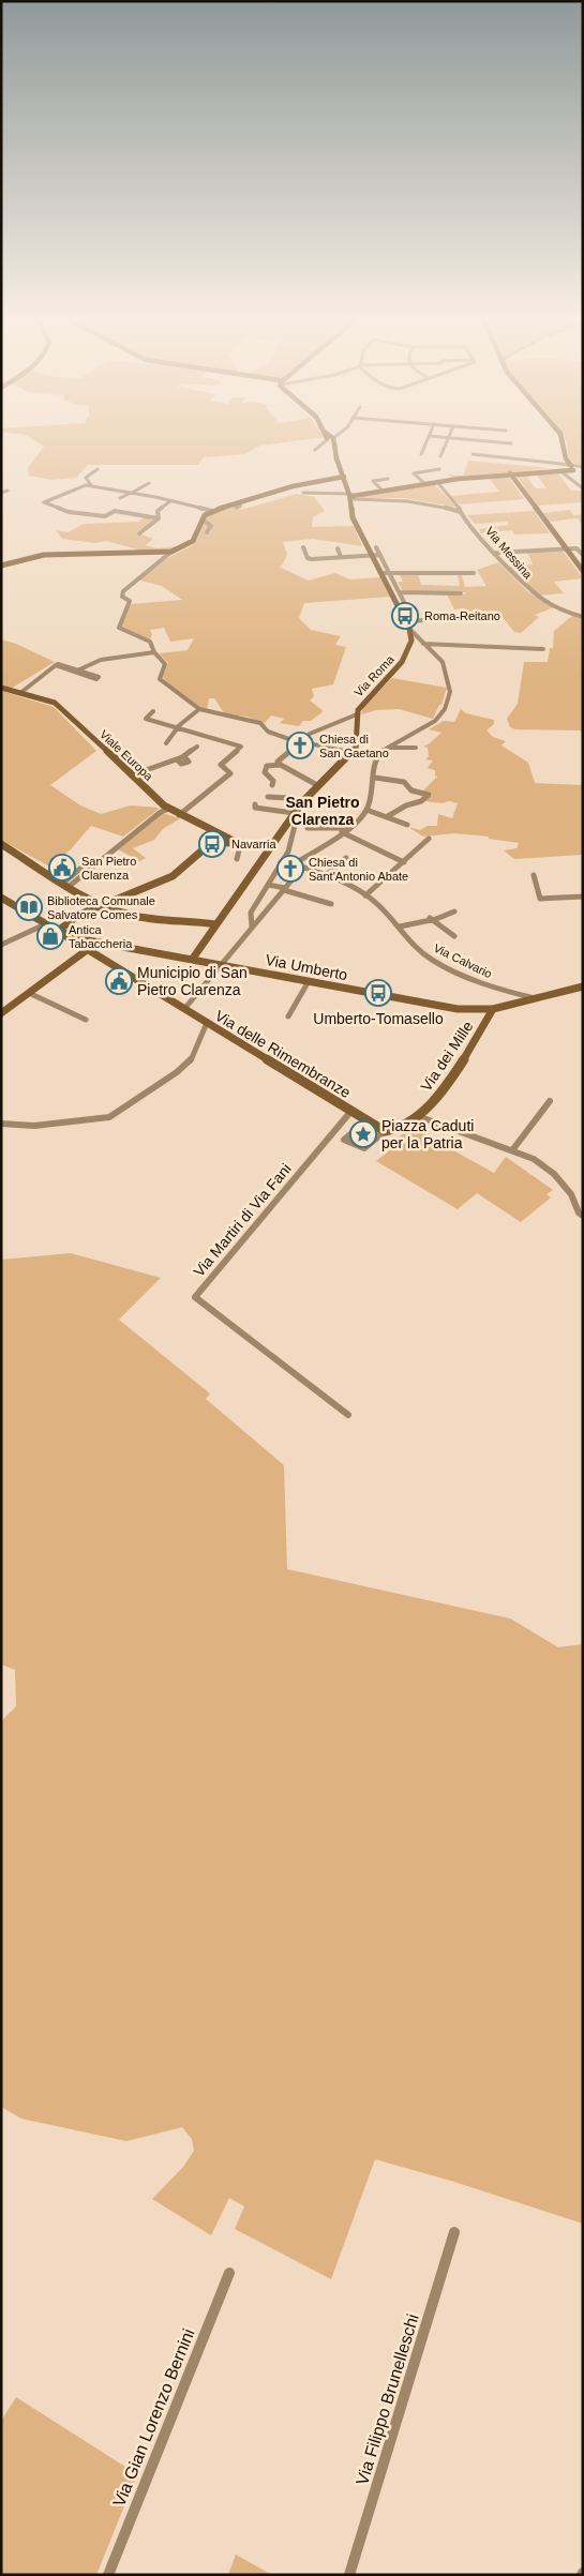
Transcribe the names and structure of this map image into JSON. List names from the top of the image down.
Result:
{
  "streets": {
    "main road": ["Via delle Rimembranze"],
    "street": [
      "Via Messina",
      "Via Roma",
      "Viale Europa",
      "Via Calvario",
      "Via Umberto",
      "Via dei Mille",
      "Via Martiri di Via Fani",
      "Via Filippo Brunelleschi",
      "Via Gian Lorenzo Bernini"
    ]
  },
  "crossings": [
    ["Via Calvario", "Via Umberto"],
    ["Via Umberto", "Via dei Mille"],
    ["Via delle Rimembranze", "Via dei Mille"],
    ["Via delle Rimembranze", "Via Martiri di Via Fani"]
  ],
  "districts": ["San Pietro Clarenza"],
  "places": {
    "bus stop": ["Roma-Reitano", "Navarria", "Umberto-Tomasello"],
    "church": ["Chiesa di San Gaetano", "Chiesa di Sant'Antonio Abate"],
    "public building": ["San Pietro Clarenza", "Municipio di San Pietro Clarenza"],
    "library": ["Biblioteca Comunale Salvatore Comes"],
    "shop": ["Antica Tabaccheria"],
    "place": ["Piazza Caduti per la Patria"]
  }
}
